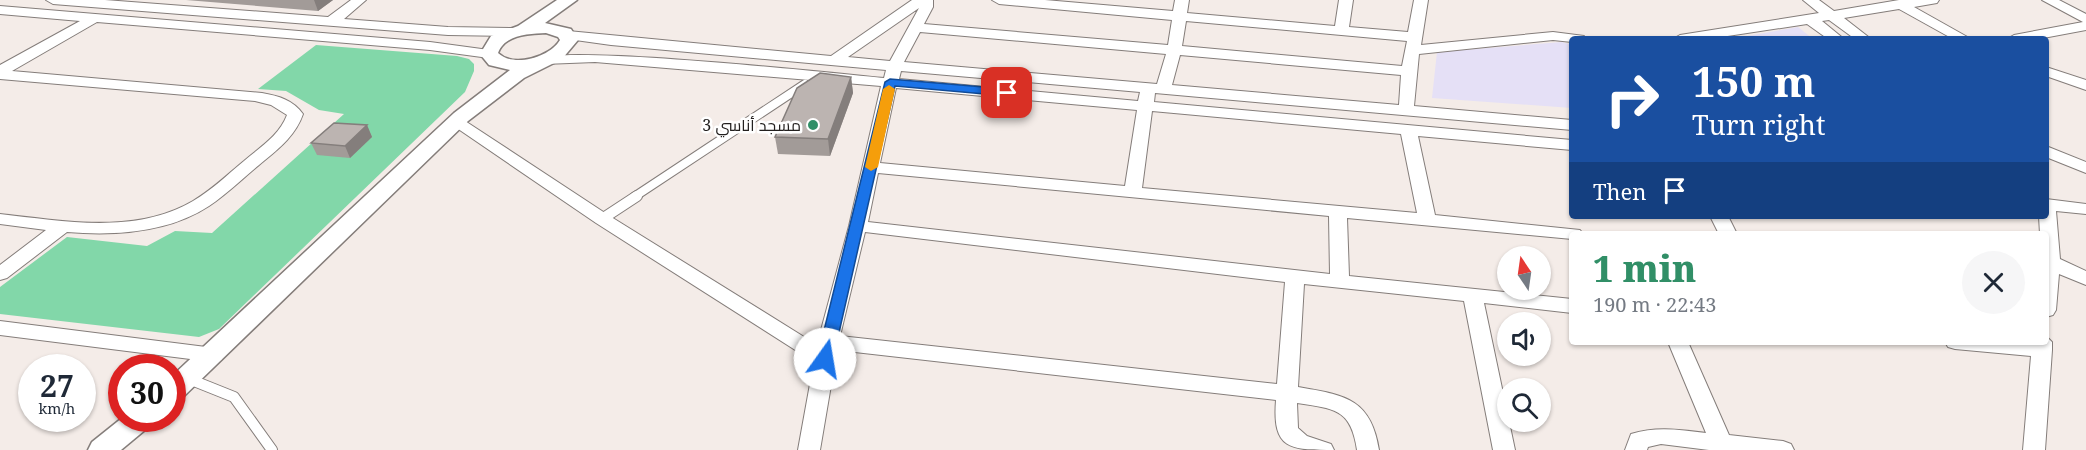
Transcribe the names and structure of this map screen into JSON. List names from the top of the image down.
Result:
{
  "places": ["مسجد أناسي 3"],
  "north": "top",
  "page": {
    "turn": ["150 m", "Turn right"],
    "then": "Then",
    "heading": ["1 min", "190 m · 22:43"],
    "speed": "27 km/h",
    "limit": "30"
  }
}
